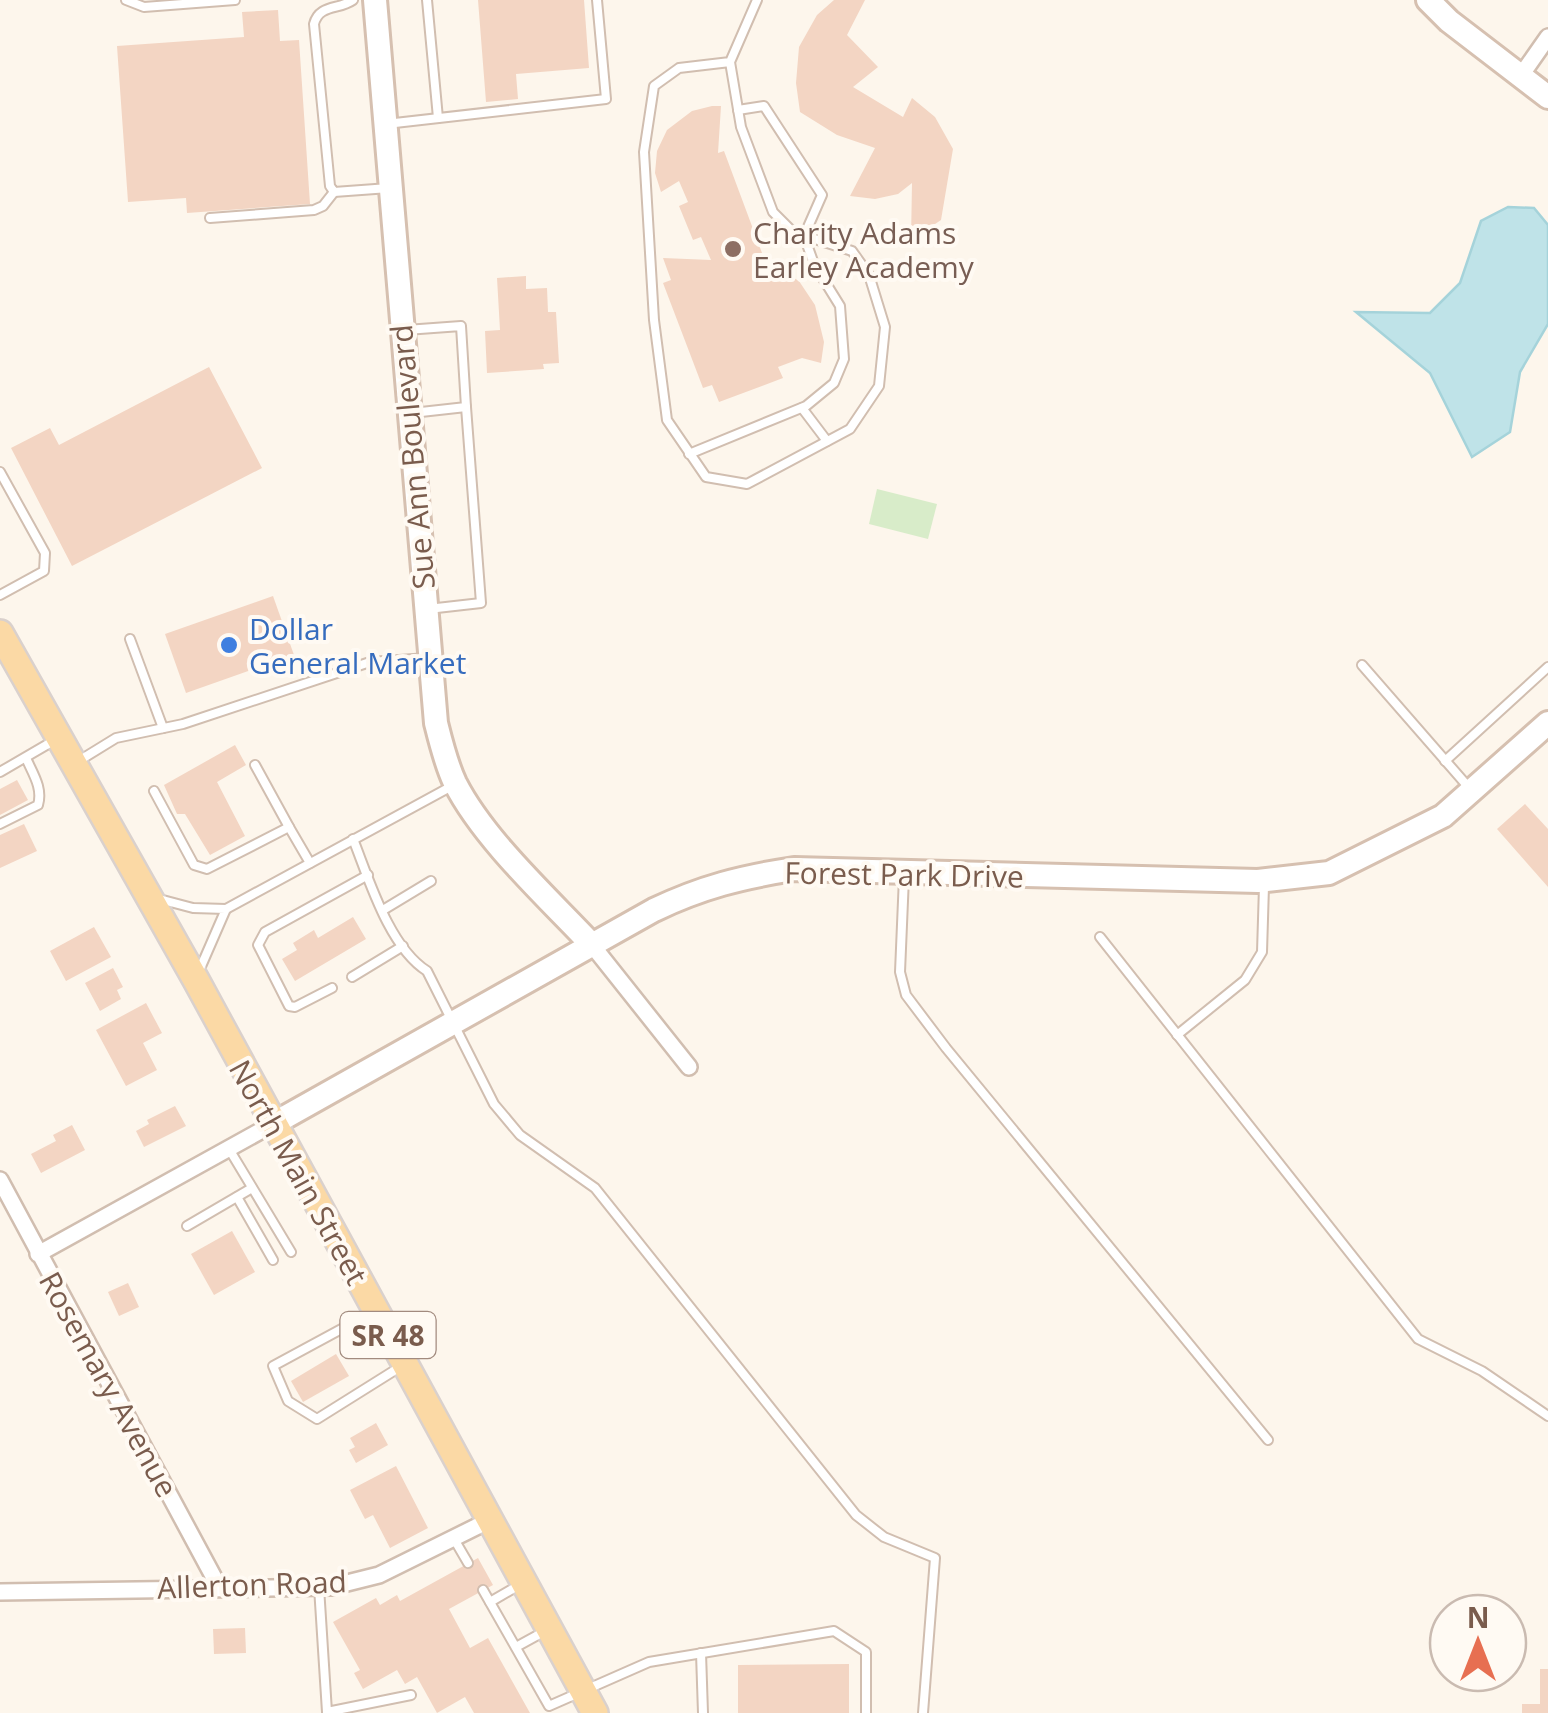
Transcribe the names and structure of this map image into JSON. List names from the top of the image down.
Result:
{
  "streets": {
    "main road": ["North Main Street", "SR 48"],
    "street": [
      "Sue Ann Boulevard",
      "Forest Park Drive",
      "Rosemary Avenue",
      "Allerton Road"
    ]
  },
  "crossings": [
    ["Sue Ann Boulevard", "Forest Park Drive"],
    ["Forest Park Drive", "North Main Street"],
    ["North Main Street", "Allerton Road"],
    ["Rosemary Avenue", "Allerton Road"]
  ],
  "places": ["Charity Adams Earley Academy", "Dollar General Market"],
  "north": "top"
}
